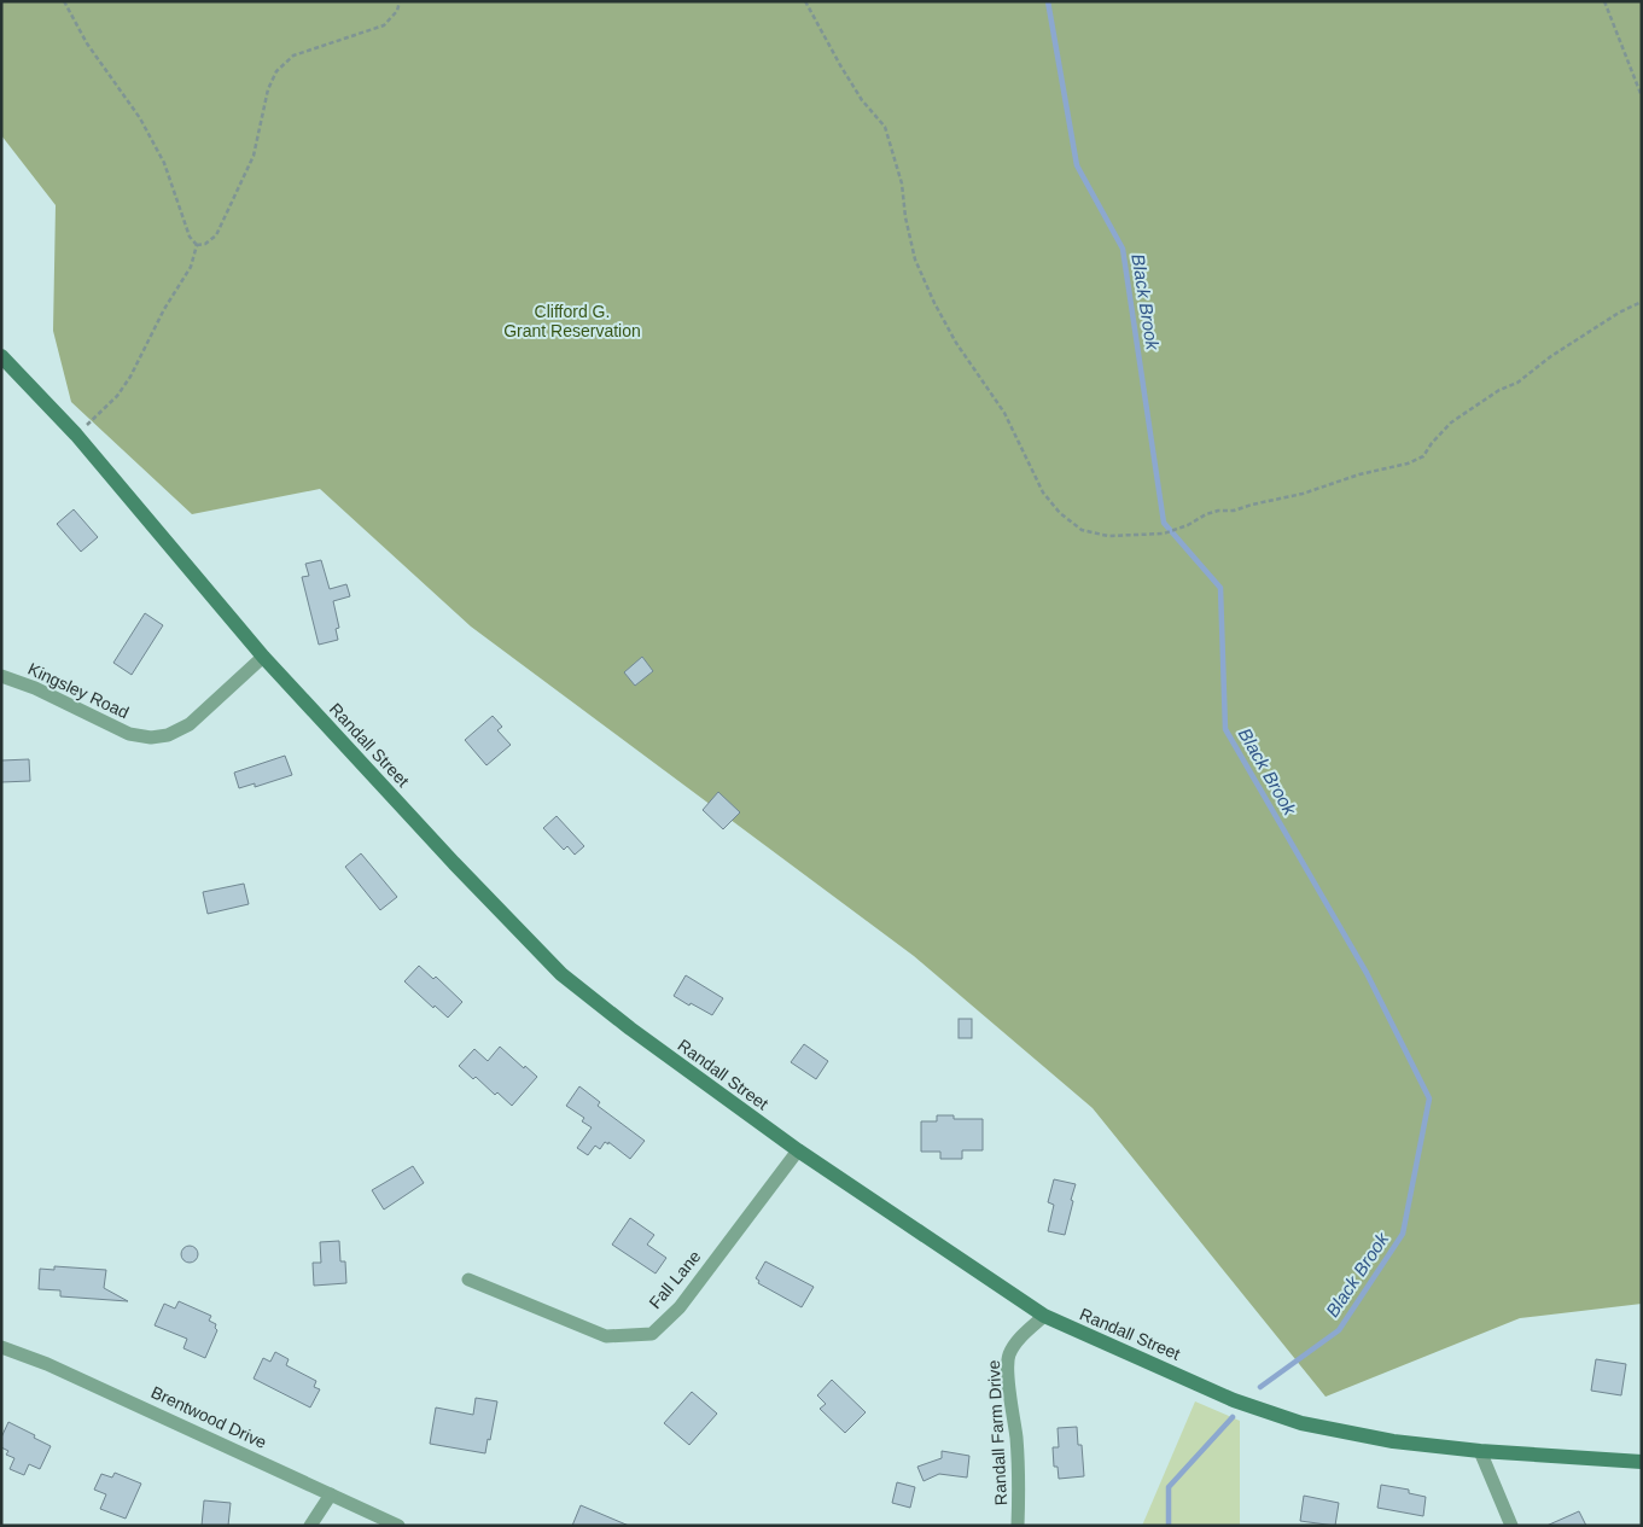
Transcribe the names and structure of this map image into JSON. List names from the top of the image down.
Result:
{
  "streets": {
    "street": [
      "Kingsley Road",
      "Randall Street",
      "Fall Lane",
      "Brentwood Drive",
      "Randall Farm Drive"
    ]
  },
  "crossings": [
    ["Kingsley Road", "Randall Street"],
    ["Randall Street", "Fall Lane"],
    ["Randall Street", "Randall Farm Drive"]
  ],
  "water": ["Black Brook"],
  "parks": ["Clifford G. Grant Reservation"]
}
